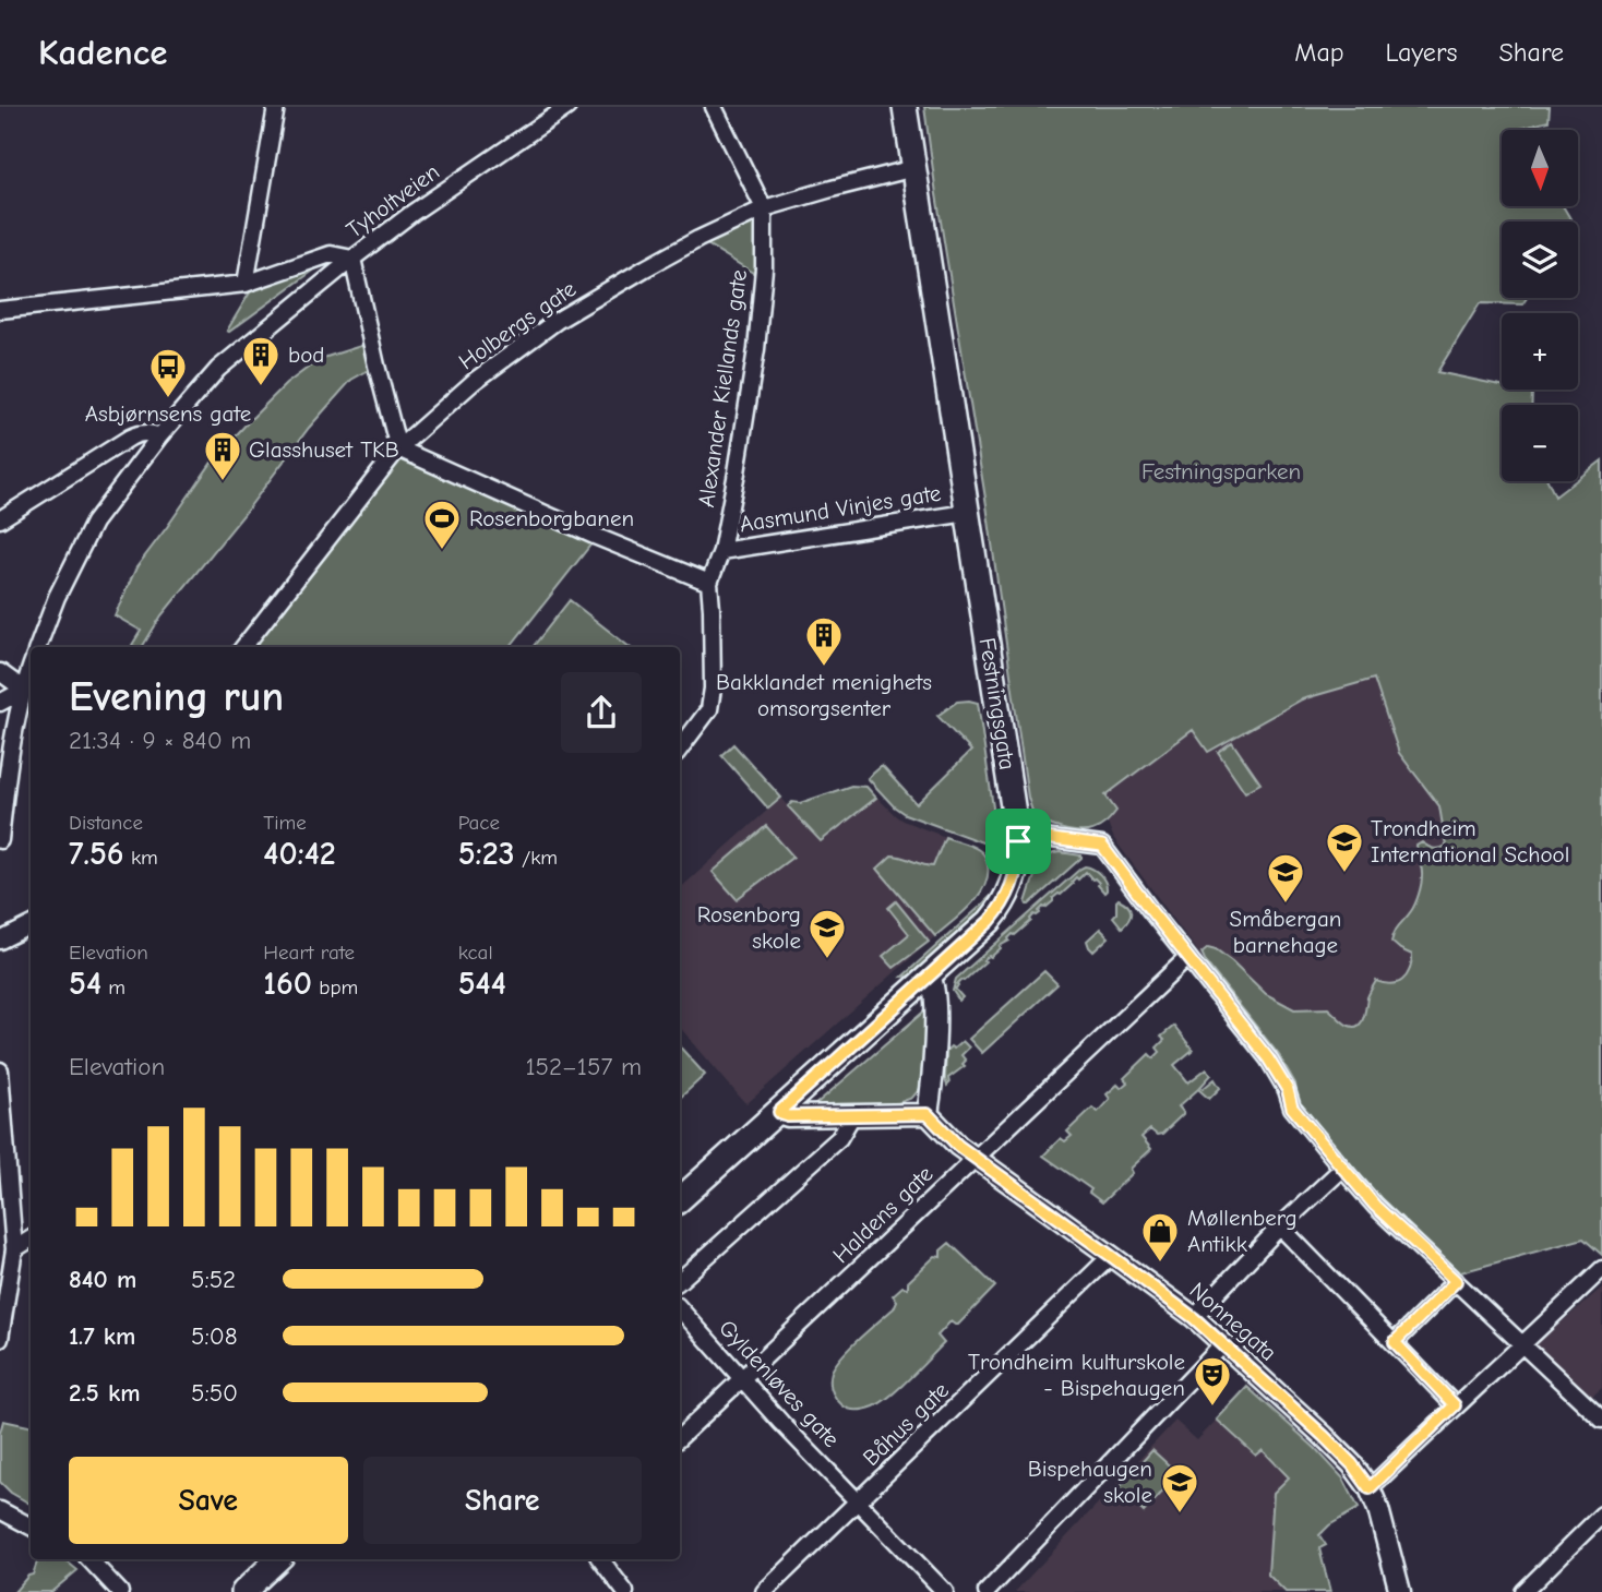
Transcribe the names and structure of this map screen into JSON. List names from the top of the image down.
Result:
{
  "streets": {
    "main road": ["Festningsgata"],
    "street": [
      "Tyholtveien",
      "Holbergs gate",
      "Alexander Kiellands gate",
      "Aasmund Vinjes gate",
      "Haldens gate",
      "Nonnegata",
      "Gyldenløves gate",
      "Båhus gate"
    ]
  },
  "crossings": [
    ["Holbergs gate", "Alexander Kiellands gate"],
    ["Holbergs gate", "Festningsgata"],
    ["Alexander Kiellands gate", "Aasmund Vinjes gate"],
    ["Aasmund Vinjes gate", "Festningsgata"],
    ["Haldens gate", "Nonnegata"],
    ["Haldens gate", "Gyldenløves gate"],
    ["Nonnegata", "Båhus gate"],
    ["Gyldenløves gate", "Båhus gate"]
  ],
  "parks": ["Festningsparken"],
  "places": {
    "building": ["bod", "Glasshuset TKB", "Bakklandet menighets omsorgsenter"],
    "bus stop": ["Asbjørnsens gate"],
    "sports": ["Rosenborgbanen"],
    "school or university": [
      "Trondheim International School",
      "Småbergan barnehage",
      "Rosenborg skole",
      "Bispehaugen skole"
    ],
    "shop": ["Møllenberg Antikk"],
    "theatre": ["Trondheim kulturskole - Bispehaugen"]
  },
  "north": "bottom",
  "page": {
    "header": "Kadence",
    "nav": ["Map", "Layers", "Share"],
    "map_buttons": ["+", "−"],
    "heading": ["Evening run", "21:34 · 9 × 840 m"],
    "stats": [
      ["Distance", "7.56 km"],
      ["Time", "40:42"],
      ["Pace", "5:23 /km"],
      ["Elevation", "54 m"],
      ["Heart rate", "160 bpm"],
      ["kcal", "544"]
    ],
    "chart": ["Elevation", "152–157 m"],
    "list": [
      {
        "name": "840 m",
        "note": "5:52"
      },
      {
        "name": "1.7 km",
        "note": "5:08"
      },
      {
        "name": "2.5 km",
        "note": "5:50"
      }
    ],
    "buttons": ["Save", "Share"]
  }
}
